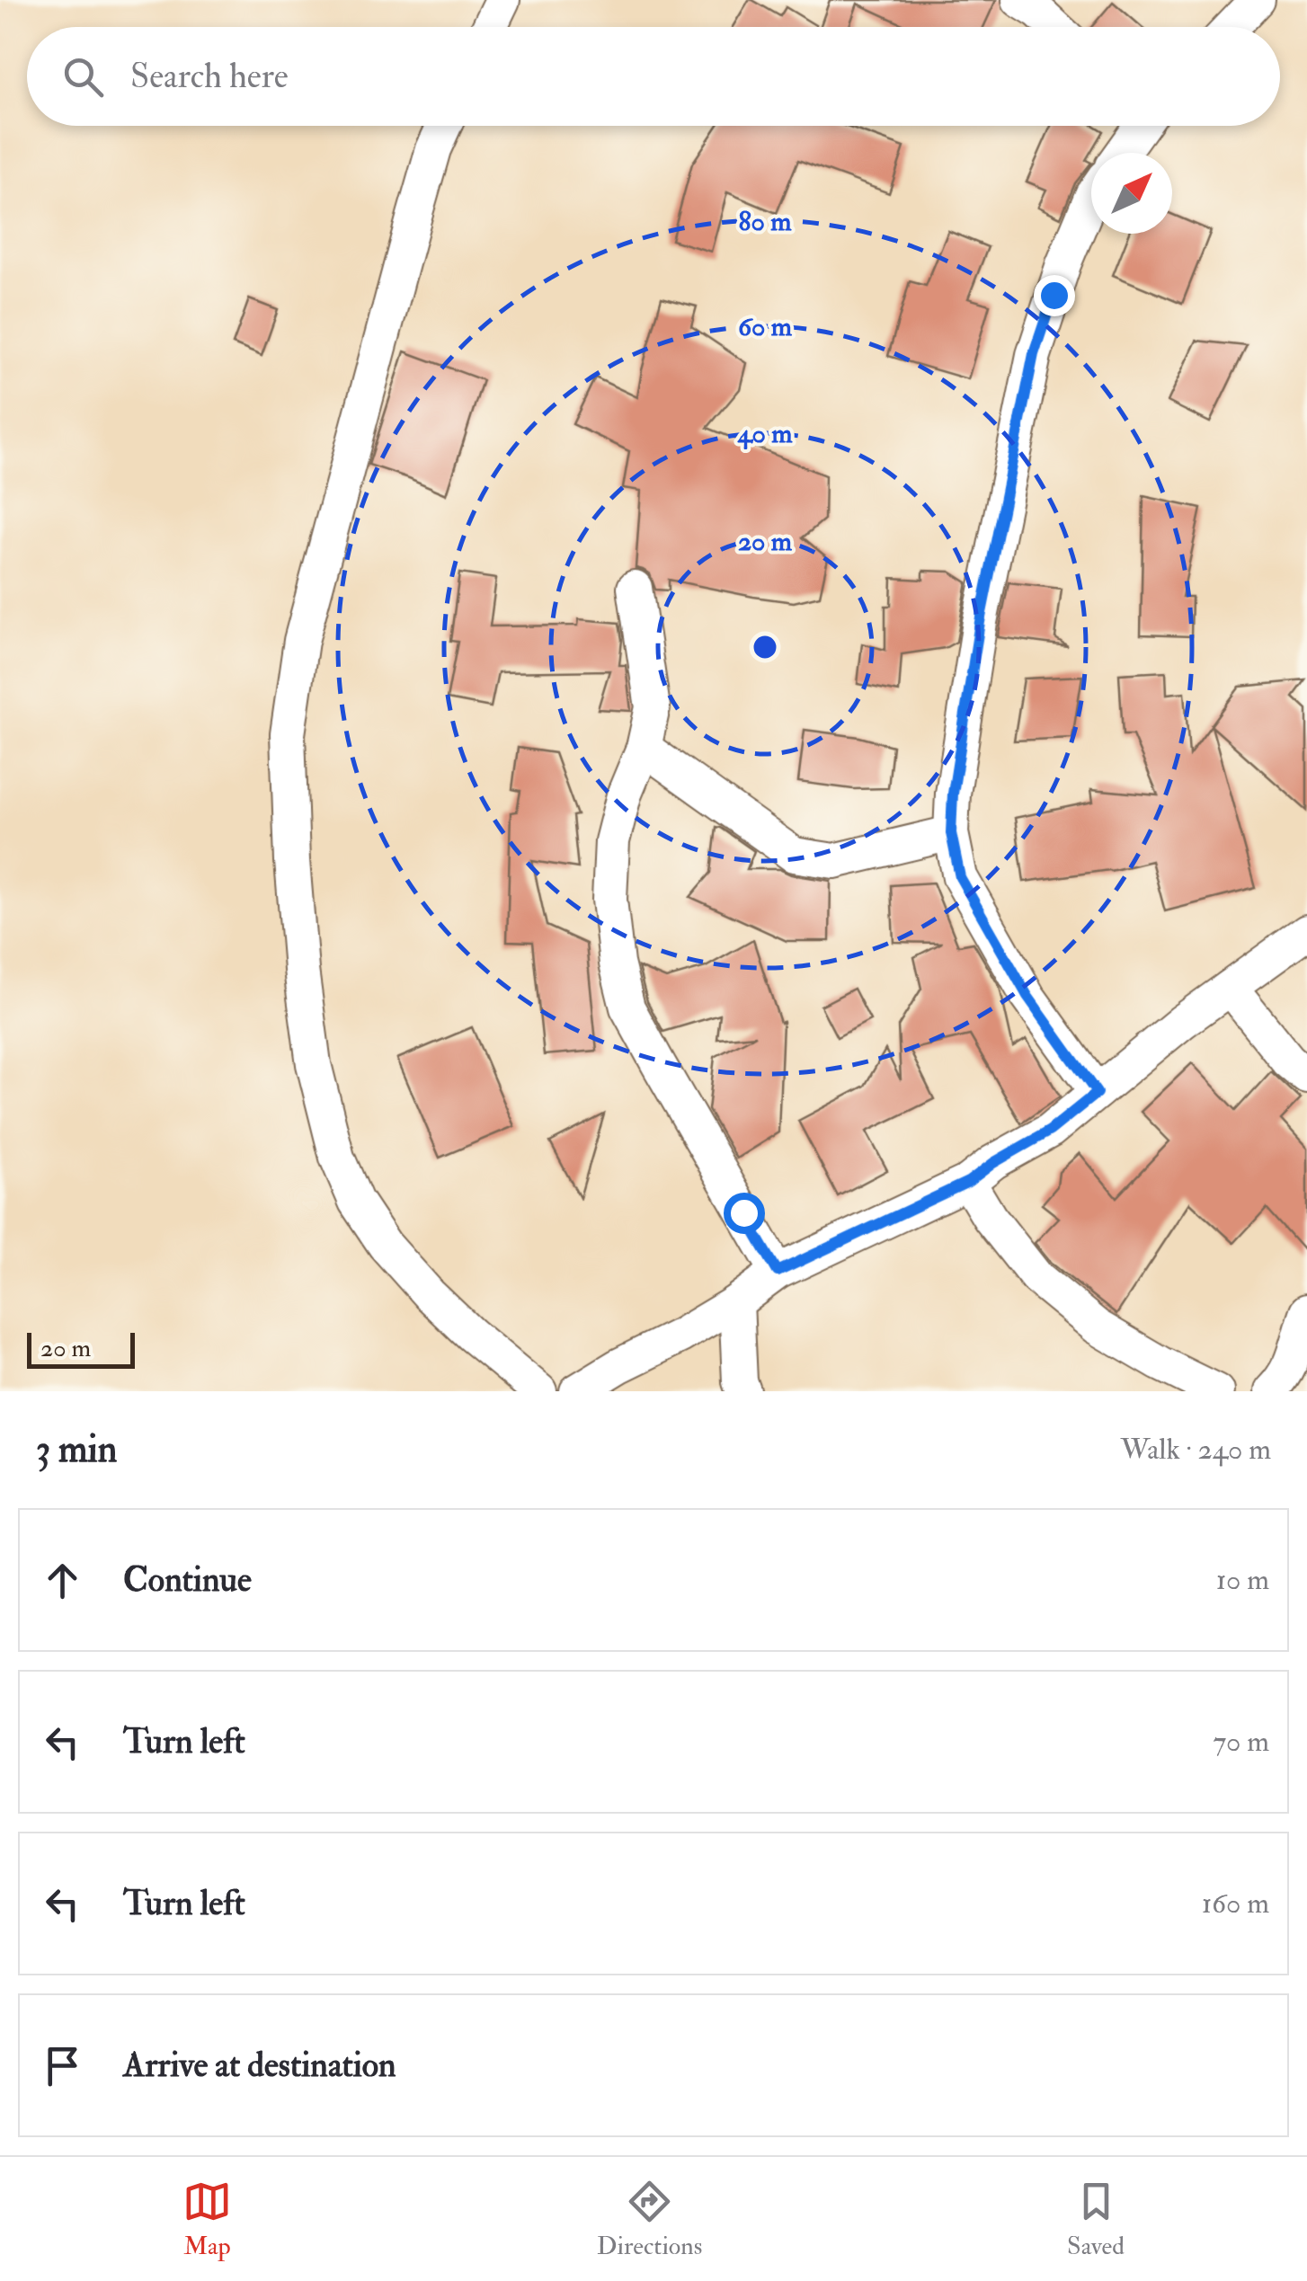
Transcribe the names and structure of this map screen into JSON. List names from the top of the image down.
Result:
{
  "scale_bar": "20 m",
  "north": "top right",
  "page": {
    "search": "Search here",
    "scale": "20 m",
    "heading": ["3 min", "Walk · 240 m"],
    "list": [
      ["Continue", "10 m"],
      ["Turn left", "70 m"],
      ["Turn left", "160 m"],
      "Arrive at destination"
    ],
    "nav": ["Map", "Directions", "Saved"]
  },
  "rings": [
    "80 m",
    "60 m",
    "40 m",
    "20 m"
  ]
}
